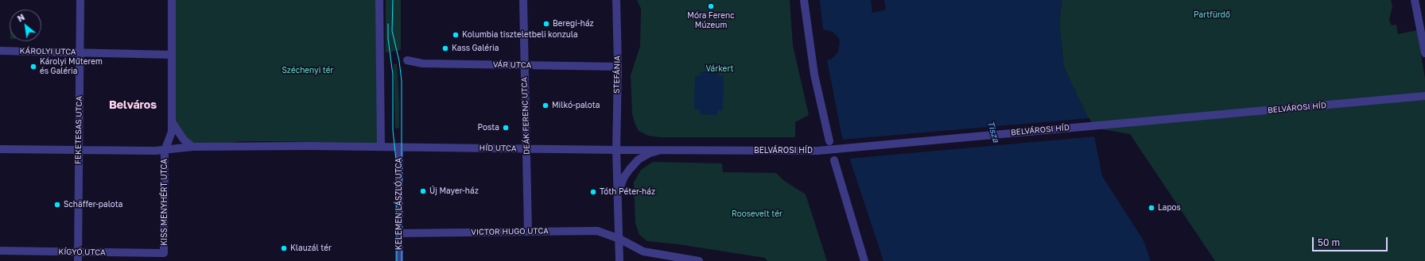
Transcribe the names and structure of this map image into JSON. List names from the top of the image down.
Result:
{
  "streets": {
    "street": [
      "KÁROLYI UTCA",
      "VÁR UTCA",
      "STEFÁNIA",
      "BELVÁROSI HÍD",
      "DEÁK FERENC UTCA",
      "FEKETESAS UTCA",
      "HÍD UTCA",
      "KISS MENYHÉRT UTCA",
      "KELEMEN LÁSZLÓ UTCA",
      "VICTOR HUGO UTCA",
      "KÍGYÓ UTCA"
    ]
  },
  "crossings": [
    ["KÁROLYI UTCA", "FEKETESAS UTCA"],
    ["VÁR UTCA", "STEFÁNIA"],
    ["VÁR UTCA", "DEÁK FERENC UTCA"],
    ["STEFÁNIA", "BELVÁROSI HÍD"],
    ["STEFÁNIA", "HÍD UTCA"],
    ["BELVÁROSI HÍD", "HÍD UTCA"],
    ["DEÁK FERENC UTCA", "HÍD UTCA"],
    ["DEÁK FERENC UTCA", "VICTOR HUGO UTCA"],
    ["FEKETESAS UTCA", "KÍGYÓ UTCA"],
    ["HÍD UTCA", "KELEMEN LÁSZLÓ UTCA"],
    ["KISS MENYHÉRT UTCA", "KÍGYÓ UTCA"],
    ["KELEMEN LÁSZLÓ UTCA", "VICTOR HUGO UTCA"]
  ],
  "districts": ["Belváros"],
  "water": ["Tisza"],
  "parks": [
    "Partfürdő",
    "Várkert",
    "Széchenyi tér",
    "Roosevelt tér"
  ],
  "places": [
    "Móra Ferenc Múzeum",
    "Beregi-ház",
    "Kolumbia tiszteletbeli konzula",
    "Kass Galéria",
    "Károlyi Műterem és Galéria",
    "Milkó-palota",
    "Posta",
    "Új Mayer-ház",
    "Tóth Péter-ház",
    "Schäffer-palota",
    "Lapos",
    "Klauzál tér"
  ],
  "scale_bar": "50 m",
  "north": "top left"
}
